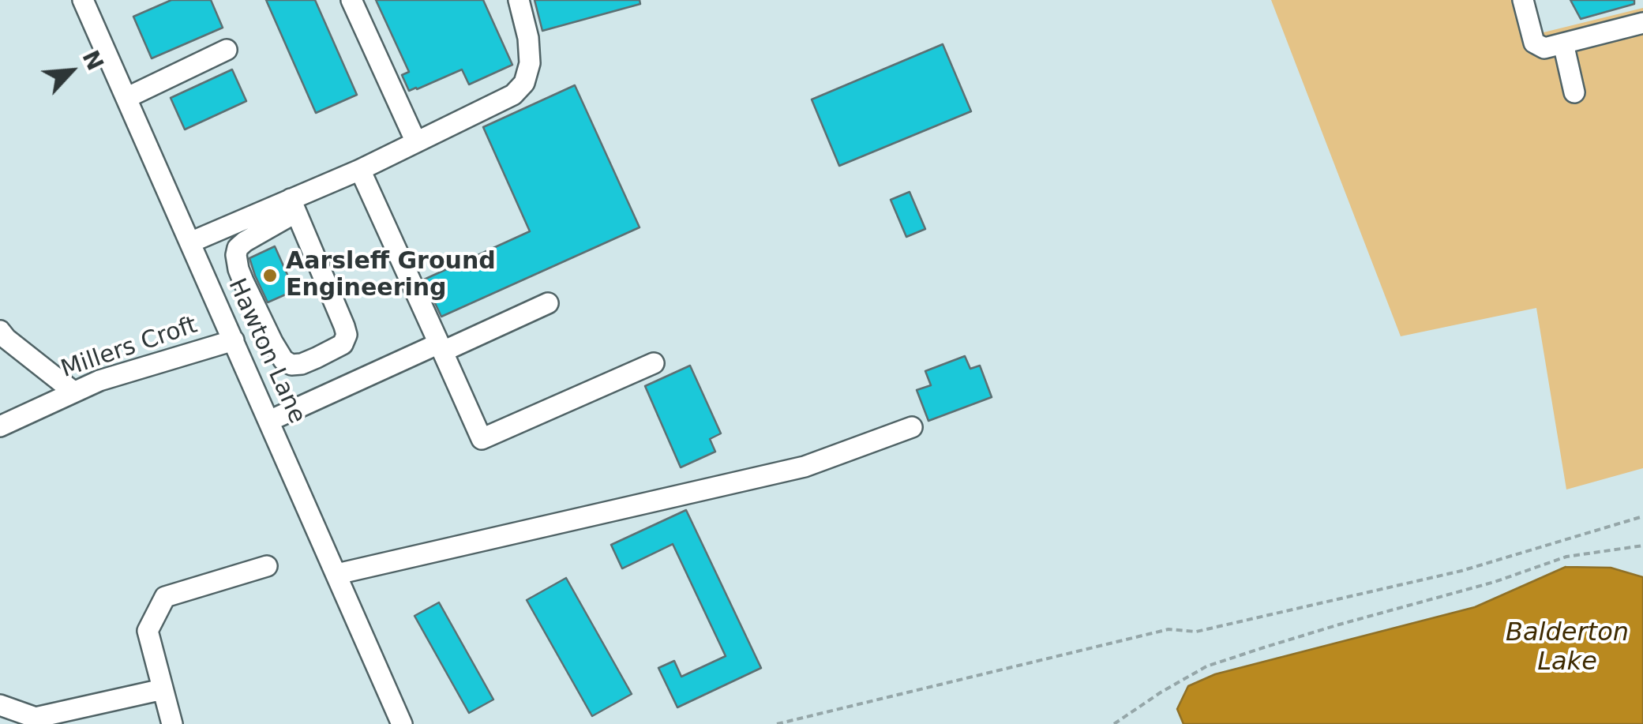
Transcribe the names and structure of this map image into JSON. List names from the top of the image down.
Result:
{
  "streets": {
    "street": ["Millers Croft", "Hawton Lane"]
  },
  "crossings": [
    ["Millers Croft", "Hawton Lane"]
  ],
  "water": ["Balderton Lake"],
  "places": ["Aarsleff Ground Engineering"],
  "north": "top right"
}
